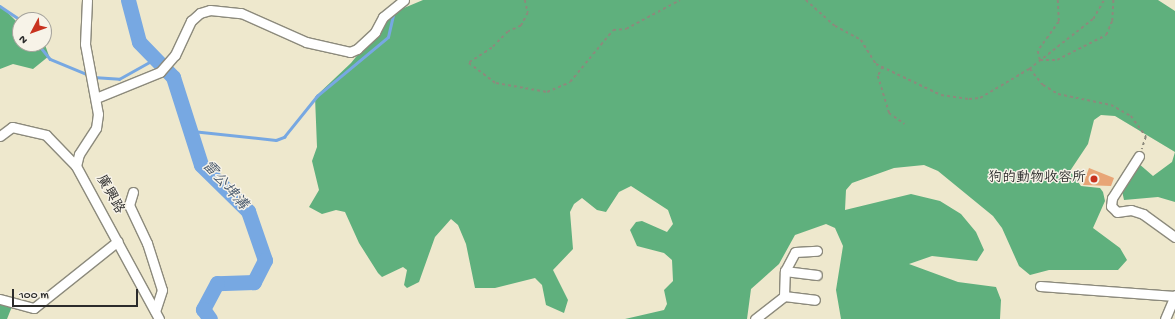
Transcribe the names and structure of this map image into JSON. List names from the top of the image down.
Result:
{
  "streets": {
    "street": ["廣興路"]
  },
  "water": ["雷公埤溝"],
  "places": ["狗的動物收容所"],
  "scale_bar": "100 m",
  "north": "bottom left"
}
